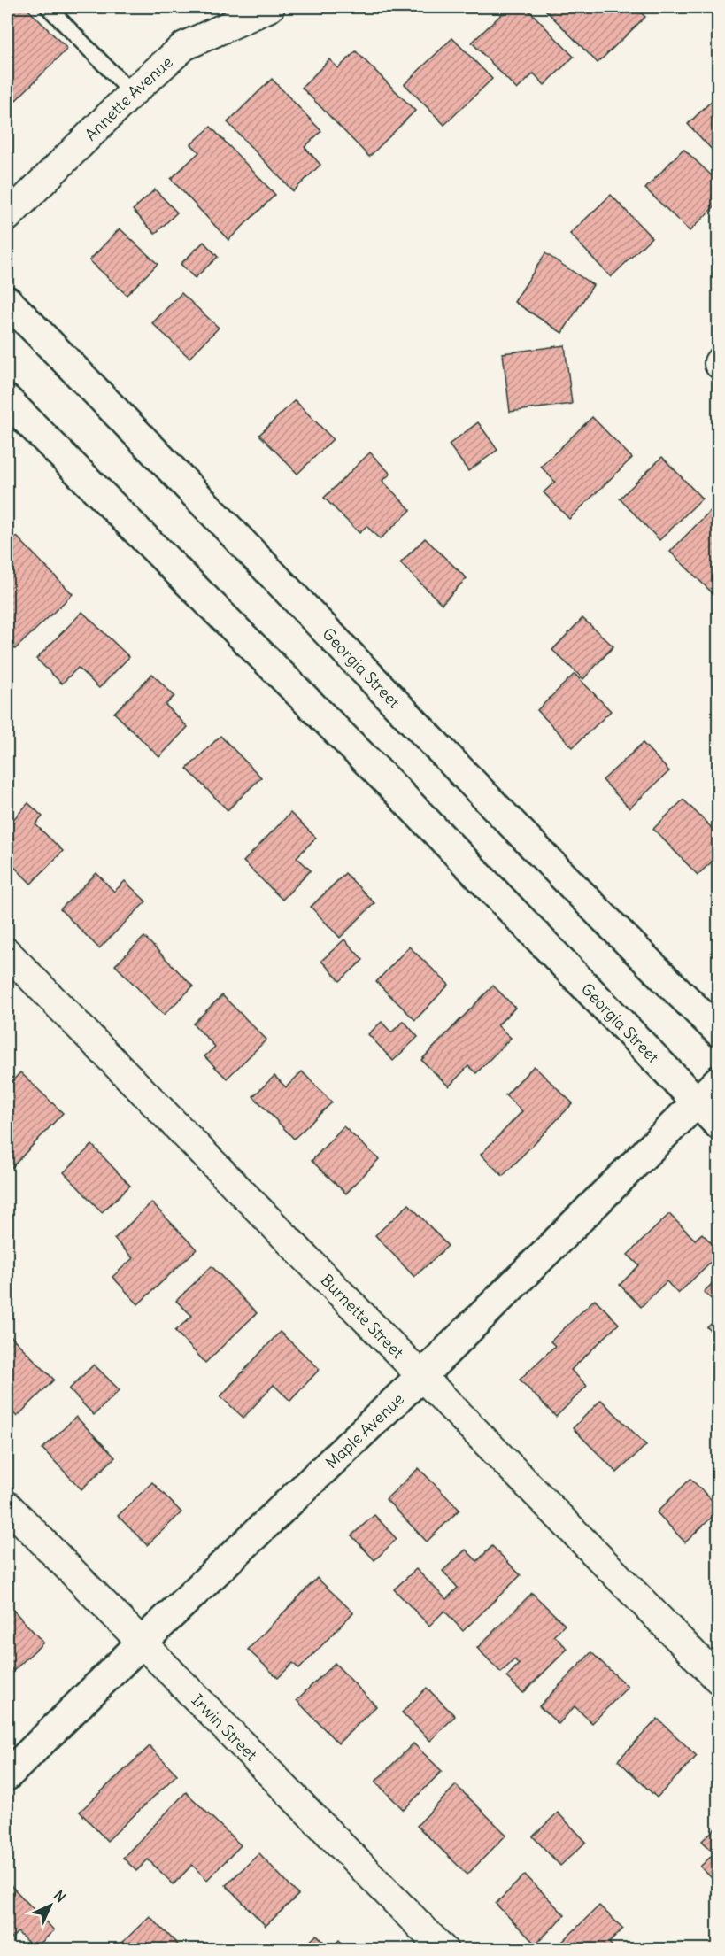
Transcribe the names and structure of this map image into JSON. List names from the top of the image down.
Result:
{
  "streets": {
    "main road": ["Georgia Street", "Maple Avenue"],
    "street": ["Annette Avenue", "Burnette Street", "Irwin Street"]
  },
  "crossings": [
    ["Georgia Street", "Maple Avenue"],
    ["Burnette Street", "Maple Avenue"],
    ["Maple Avenue", "Irwin Street"]
  ],
  "north": "top right"
}
